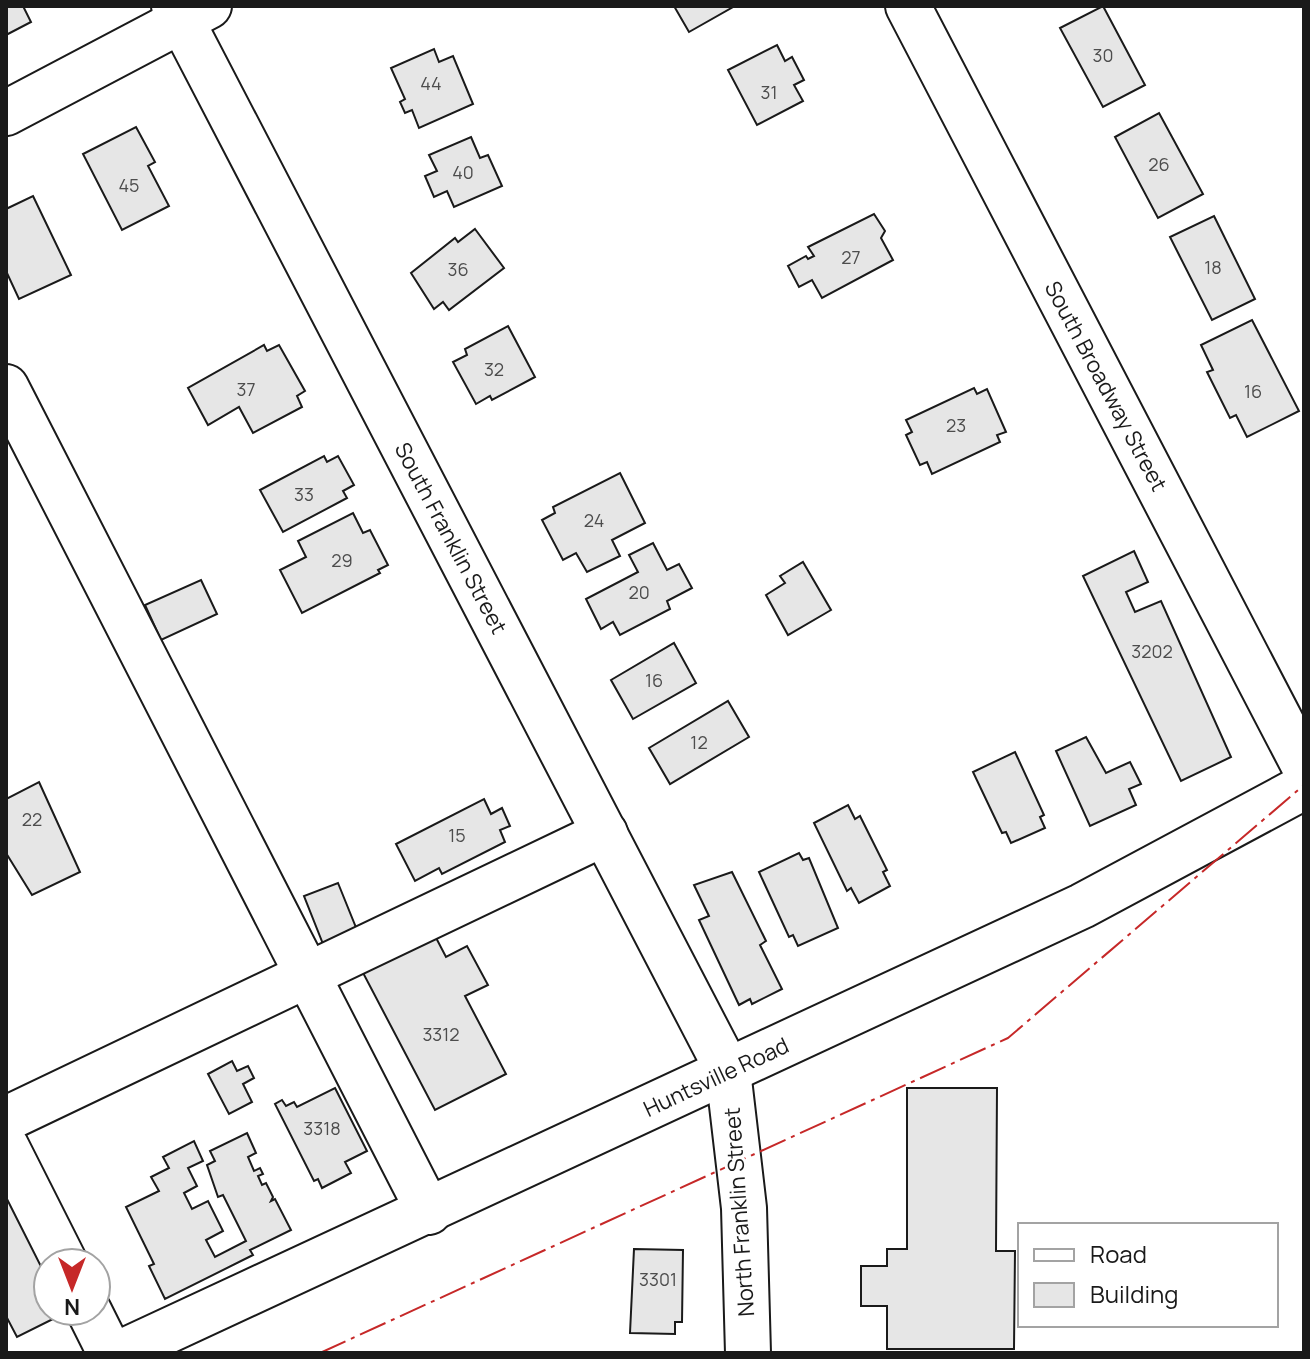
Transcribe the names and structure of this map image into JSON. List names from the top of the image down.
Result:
{
  "streets": {
    "street": [
      "South Broadway Street",
      "South Franklin Street",
      "Huntsville Road",
      "North Franklin Street"
    ]
  },
  "crossings": [
    ["South Franklin Street", "Huntsville Road"],
    ["South Franklin Street", "North Franklin Street"],
    ["Huntsville Road", "North Franklin Street"]
  ],
  "house_numbers": [
    "30",
    "44",
    "31",
    "26",
    "40",
    "45",
    "27",
    "18",
    "36",
    "32",
    "37",
    "16",
    "23",
    "33",
    "24",
    "29",
    "20",
    "3202",
    "16",
    "12",
    "22",
    "15",
    "3312",
    "3318",
    "3301"
  ],
  "legend": ["Road", "Building"],
  "north": "bottom"
}
